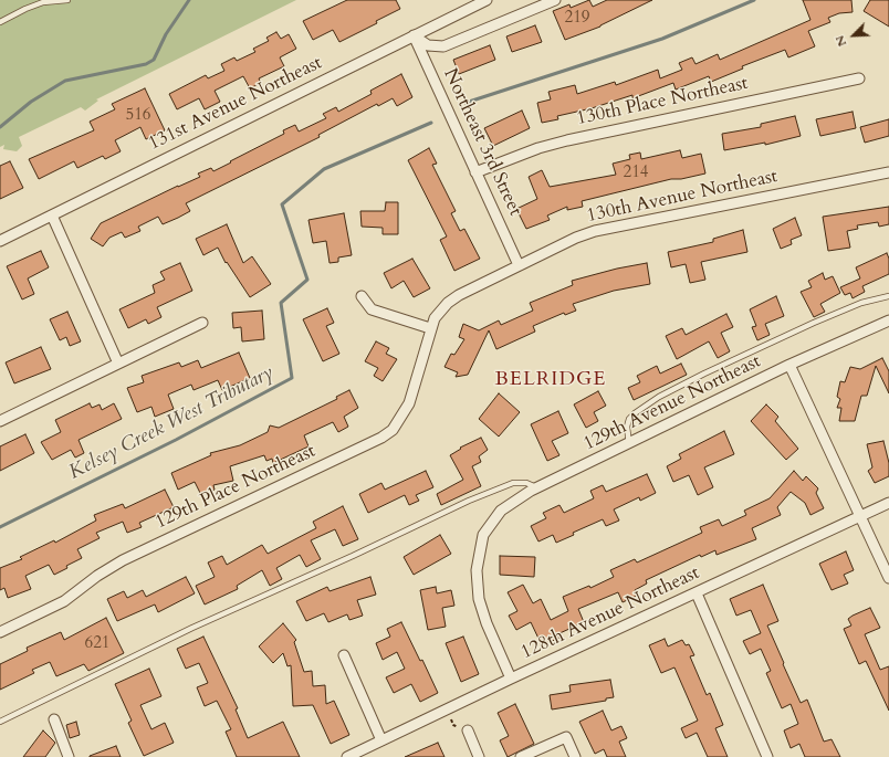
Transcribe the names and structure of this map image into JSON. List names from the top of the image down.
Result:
{
  "streets": {
    "street": [
      "130th Place Northeast",
      "131st Avenue Northeast",
      "Northeast 3rd Street",
      "130th Avenue Northeast",
      "129th Avenue Northeast",
      "129th Place Northeast",
      "128th Avenue Northeast"
    ]
  },
  "crossings": [
    ["130th Place Northeast", "Northeast 3rd Street"],
    ["131st Avenue Northeast", "Northeast 3rd Street"],
    ["Northeast 3rd Street", "130th Avenue Northeast"],
    ["130th Avenue Northeast", "129th Place Northeast"],
    ["129th Avenue Northeast", "128th Avenue Northeast"]
  ],
  "districts": ["BELRIDGE"],
  "water": ["Kelsey Creek West Tributary"],
  "house_numbers": [
    "219",
    "516",
    "214",
    "621"
  ],
  "north": "bottom left"
}
